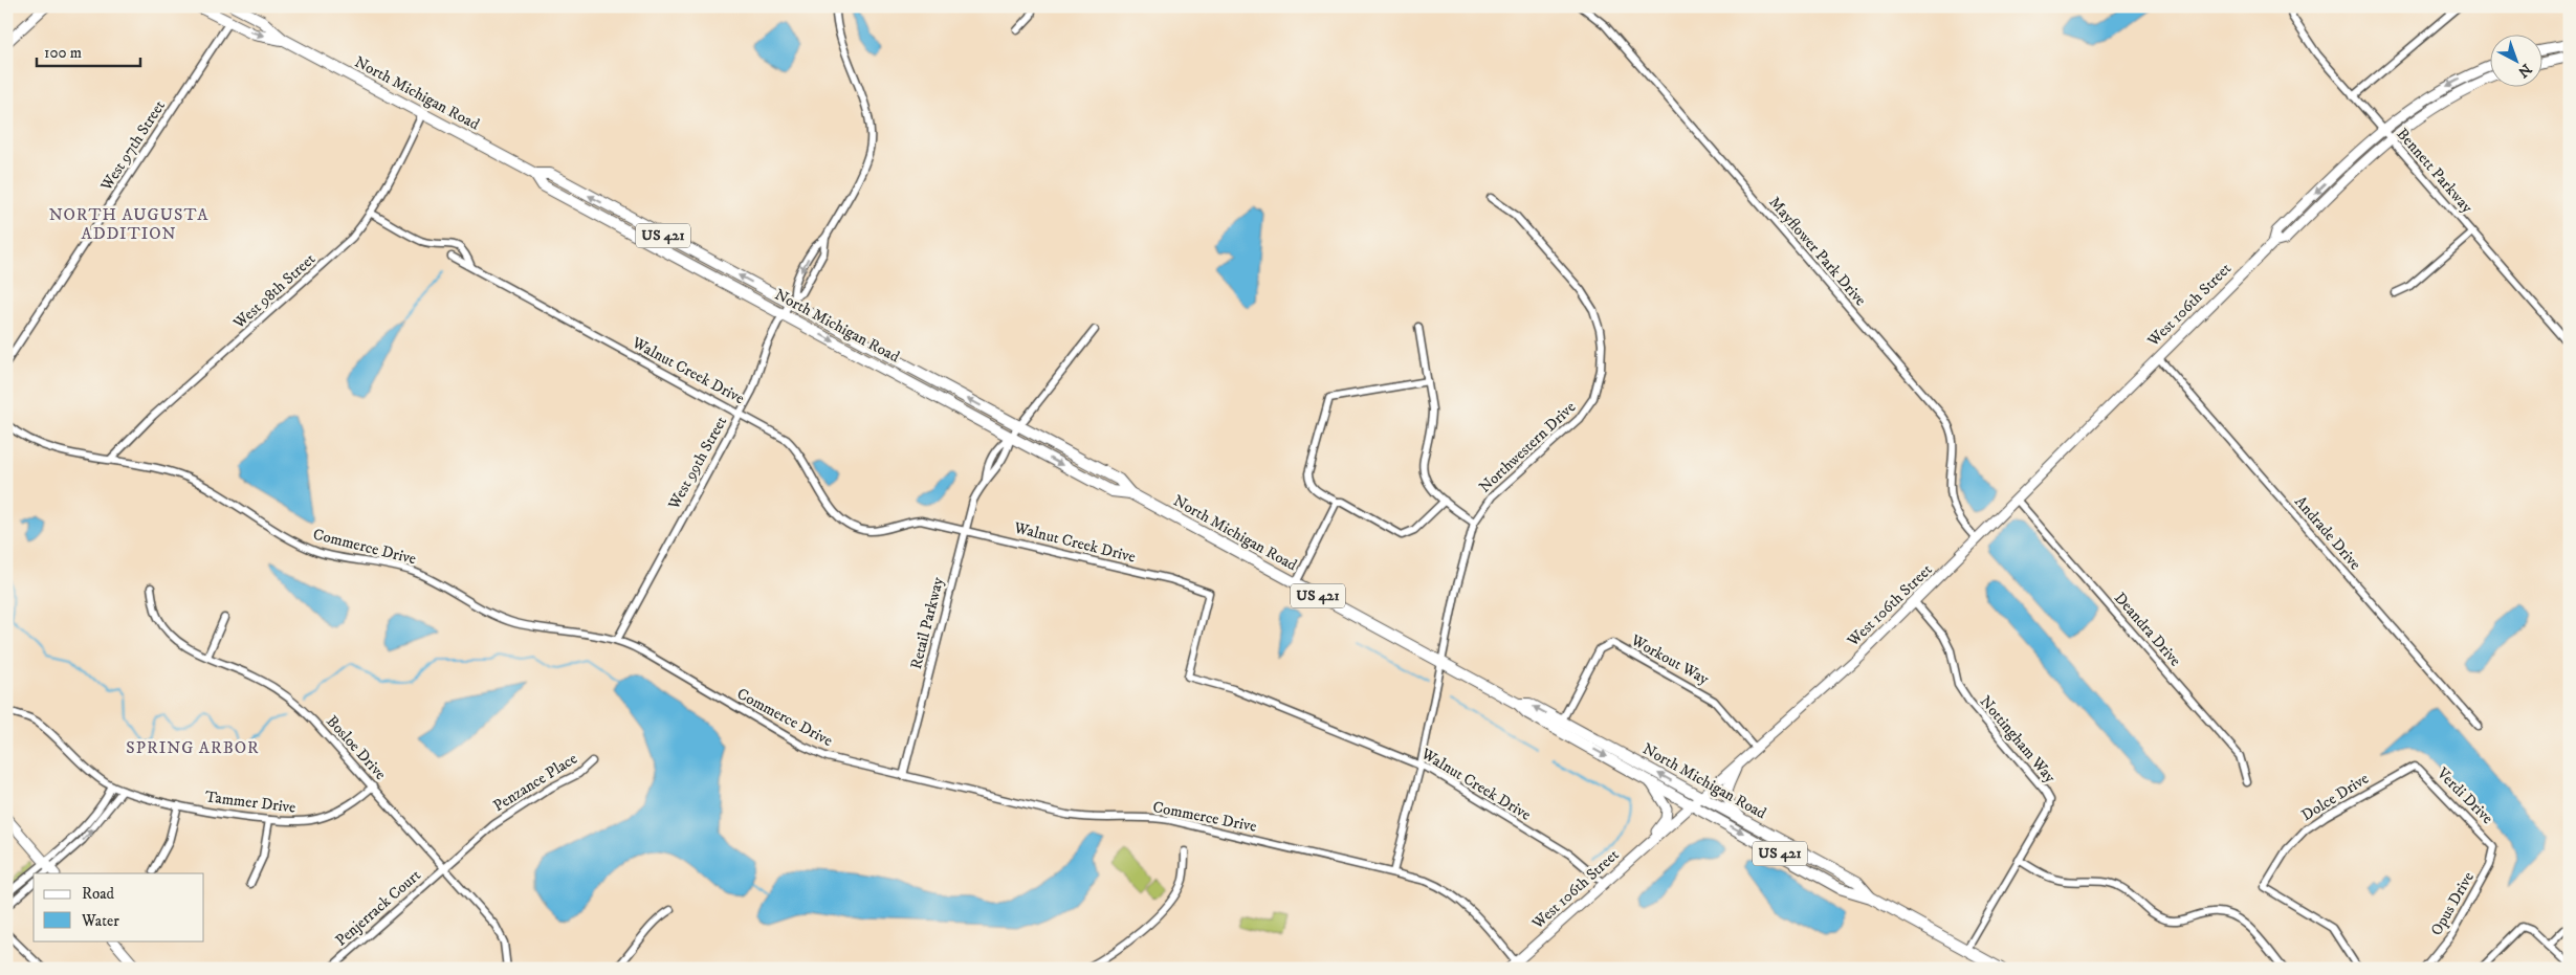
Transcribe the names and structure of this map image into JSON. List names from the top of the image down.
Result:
{
  "streets": {
    "main road": ["North Michigan Road", "US 421"],
    "street": [
      "West 97th Street",
      "Bennett Parkway",
      "Mayflower Park Drive",
      "West 98th Street",
      "West 106th Street",
      "Walnut Creek Drive",
      "Northwestern Drive",
      "West 99th Street",
      "Andrade Drive",
      "Commerce Drive",
      "Retail Parkway",
      "Deandra Drive",
      "Workout Way",
      "Nottingham Way",
      "Bosloe Drive",
      "Penzance Place",
      "Verdi Drive",
      "Dolce Drive",
      "Tammer Drive",
      "Opus Drive",
      "Penjerrack Court"
    ]
  },
  "crossings": [
    ["North Michigan Road", "West 97th Street"],
    ["North Michigan Road", "West 98th Street"],
    ["North Michigan Road", "West 106th Street"],
    ["North Michigan Road", "Northwestern Drive"],
    ["North Michigan Road", "West 99th Street"],
    ["North Michigan Road", "Retail Parkway"],
    ["North Michigan Road", "Workout Way"],
    ["North Michigan Road", "Nottingham Way"],
    ["Bennett Parkway", "West 106th Street"],
    ["Mayflower Park Drive", "West 106th Street"],
    ["West 98th Street", "Walnut Creek Drive"],
    ["West 98th Street", "Commerce Drive"],
    ["West 106th Street", "Walnut Creek Drive"],
    ["West 106th Street", "Andrade Drive"],
    ["West 106th Street", "Commerce Drive"],
    ["West 106th Street", "Deandra Drive"],
    ["West 106th Street", "Workout Way"],
    ["West 106th Street", "Nottingham Way"],
    ["Walnut Creek Drive", "Northwestern Drive"],
    ["Walnut Creek Drive", "West 99th Street"],
    ["Walnut Creek Drive", "Retail Parkway"],
    ["Northwestern Drive", "Commerce Drive"],
    ["West 99th Street", "Commerce Drive"],
    ["Commerce Drive", "Retail Parkway"],
    ["Bosloe Drive", "Penzance Place"],
    ["Bosloe Drive", "Tammer Drive"],
    ["Bosloe Drive", "Penjerrack Court"],
    ["Penzance Place", "Penjerrack Court"],
    ["Verdi Drive", "Dolce Drive"],
    ["Verdi Drive", "Opus Drive"]
  ],
  "districts": ["NORTH AUGUSTA ADDITION", "SPRING ARBOR"],
  "legend": ["Road", "Water"],
  "scale_bar": "100 m",
  "north": "bottom right"
}
